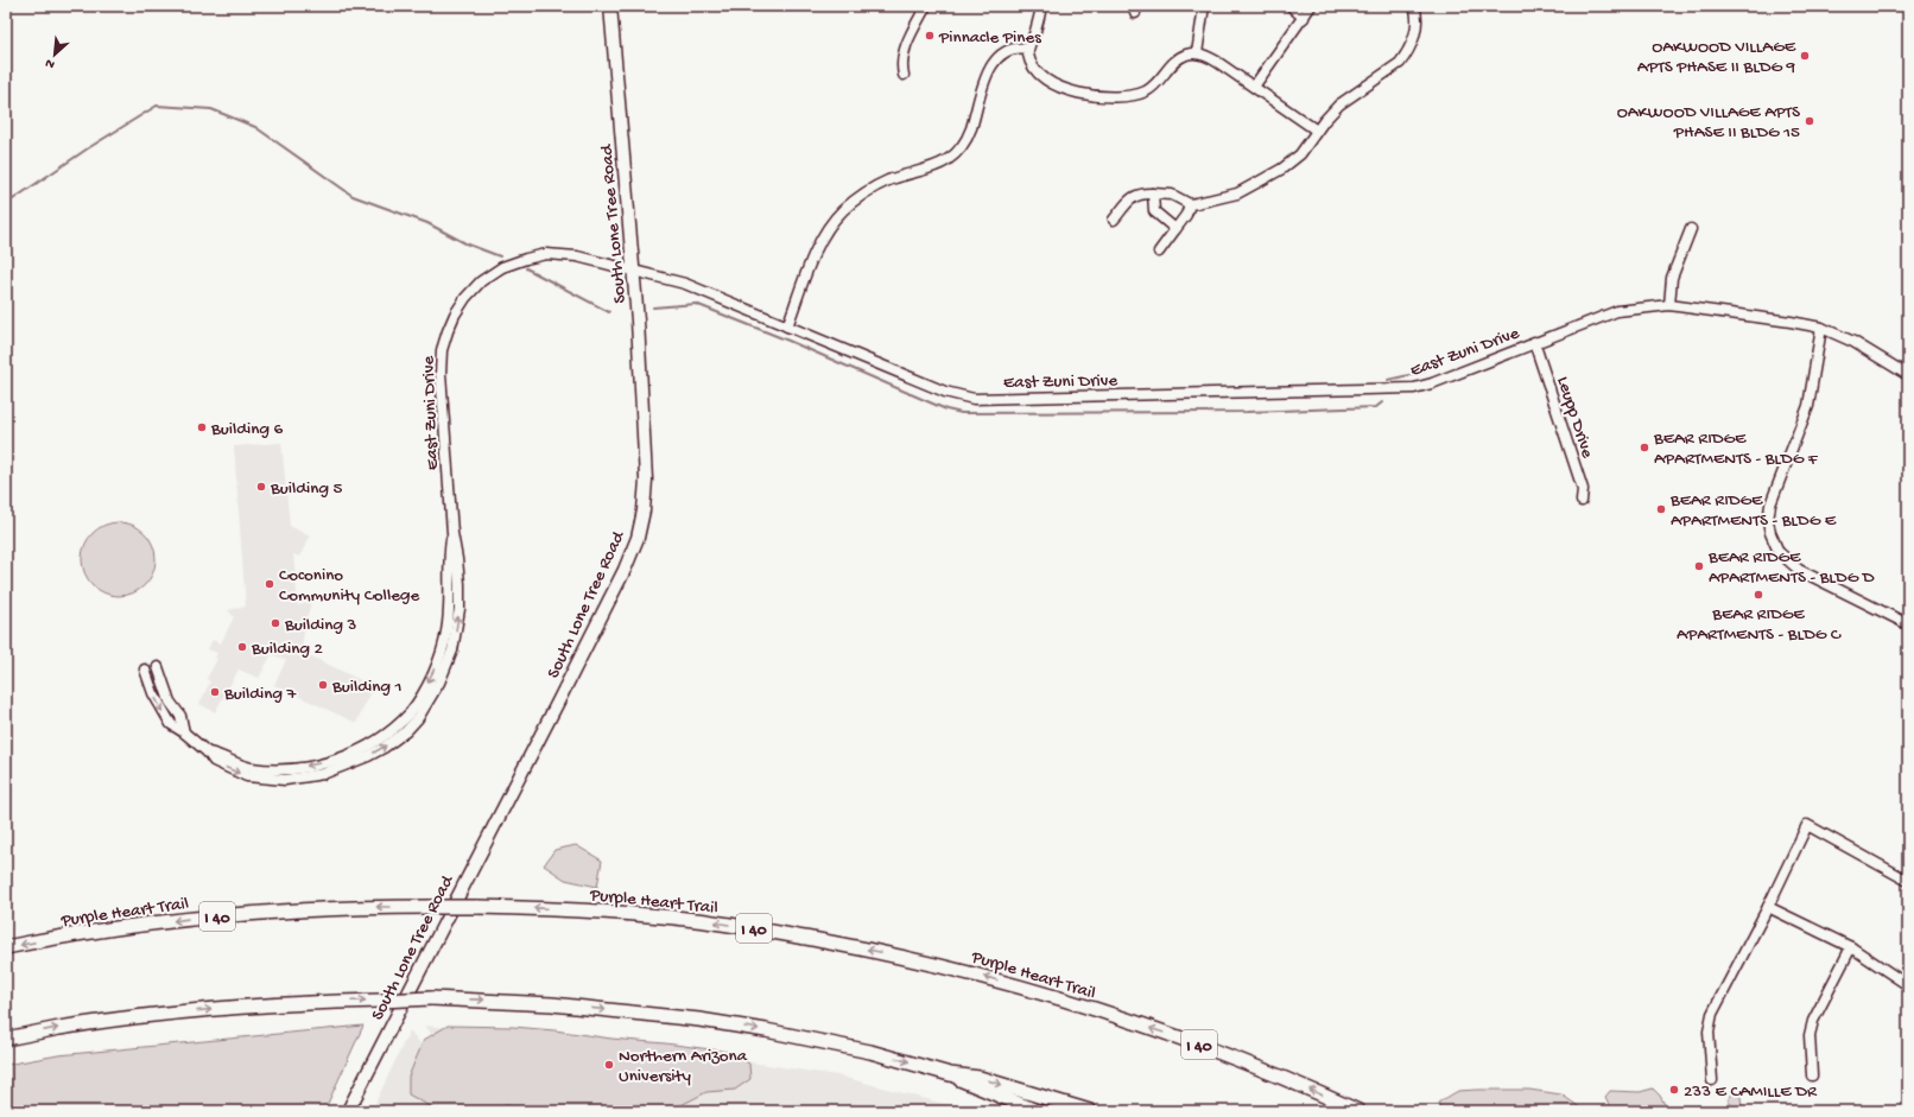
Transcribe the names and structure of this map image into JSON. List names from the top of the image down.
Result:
{
  "streets": {
    "highway": ["Purple Heart Trail", "I 40"],
    "main road": ["South Lone Tree Road"],
    "street": ["East Zuni Drive", "Leupp Drive"]
  },
  "crossings": [
    ["South Lone Tree Road", "East Zuni Drive"],
    ["East Zuni Drive", "Leupp Drive"]
  ],
  "places": [
    "Pinnacle Pines",
    "OAKWOOD VILLAGE APTS PHASE II BLDG 9",
    "OAKWOOD VILLAGE APTS PHASE II BLDG 15",
    "Building 6",
    "BEAR RIDGE APARTMENTS - BLDG F",
    "Building 5",
    "BEAR RIDGE APARTMENTS - BLDG E",
    "BEAR RIDGE APARTMENTS - BLDG D",
    "Coconino Community College",
    "BEAR RIDGE APARTMENTS - BLDG C",
    "Building 3",
    "Building 2",
    "Building 1",
    "Building 7",
    "Northern Arizona University",
    "233 E CAMILLE DR"
  ],
  "north": "bottom left"
}
